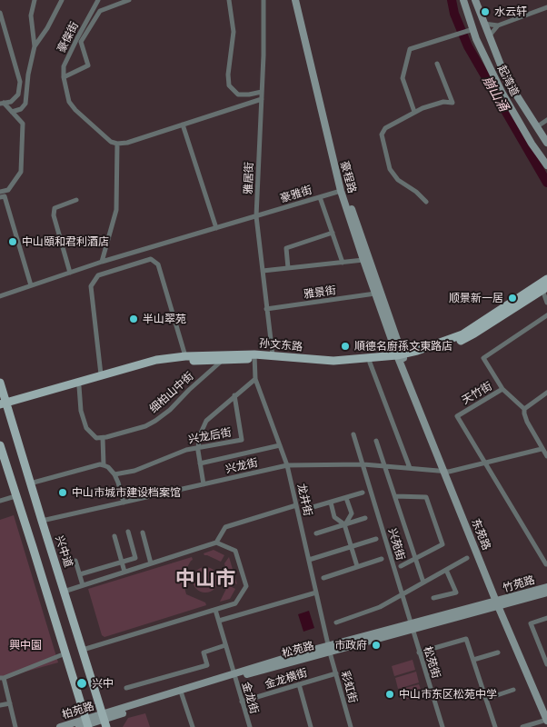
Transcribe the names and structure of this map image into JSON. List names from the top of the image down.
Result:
{
  "streets": {
    "main road": ["孙文东路", "兴中道"],
    "street": [
      "豪傑街",
      "起湾道",
      "豪程路",
      "雅居街",
      "豪雅街",
      "雅景街",
      "细柏山中街",
      "天竹街",
      "兴龙后街",
      "兴龙街",
      "龙井街",
      "东苑路",
      "兴苑街",
      "竹苑路",
      "松苑路",
      "松苑街",
      "金龙横街",
      "彩虹街",
      "金龙街",
      "柏苑路"
    ]
  },
  "crossings": [
    ["豪程路", "豪雅街"],
    ["豪程路", "雅景街"],
    ["豪程路", "孙文东路"],
    ["豪程路", "东苑路"],
    ["雅居街", "豪雅街"],
    ["雅居街", "雅景街"],
    ["雅居街", "孙文东路"],
    ["孙文东路", "细柏山中街"],
    ["孙文东路", "龙井街"],
    ["孙文东路", "东苑路"],
    ["孙文东路", "兴中道"],
    ["兴龙街", "龙井街"],
    ["兴龙街", "东苑路"],
    ["兴龙街", "兴苑街"],
    ["兴龙街", "兴中道"],
    ["龙井街", "松苑路"],
    ["龙井街", "彩虹街"],
    ["东苑路", "竹苑路"],
    ["东苑路", "松苑路"],
    ["兴苑街", "松苑路"],
    ["兴苑街", "松苑街"],
    ["兴中道", "松苑路"],
    ["兴中道", "柏苑路"],
    ["竹苑路", "松苑路"],
    ["松苑路", "松苑街"],
    ["松苑路", "彩虹街"],
    ["松苑路", "金龙街"],
    ["松苑路", "柏苑路"],
    ["金龙横街", "彩虹街"],
    ["金龙横街", "金龙街"]
  ],
  "districts": ["中山市"],
  "water": ["崩山涌"],
  "parks": ["興中園"],
  "places": [
    "水云轩",
    "中山頤和君利酒店",
    "顺景新一居",
    "半山翠苑",
    "順德名廚孫文東路店",
    "中山市城市建设档案馆",
    "市政府",
    "兴中",
    "中山市东区松苑中学"
  ]
}
